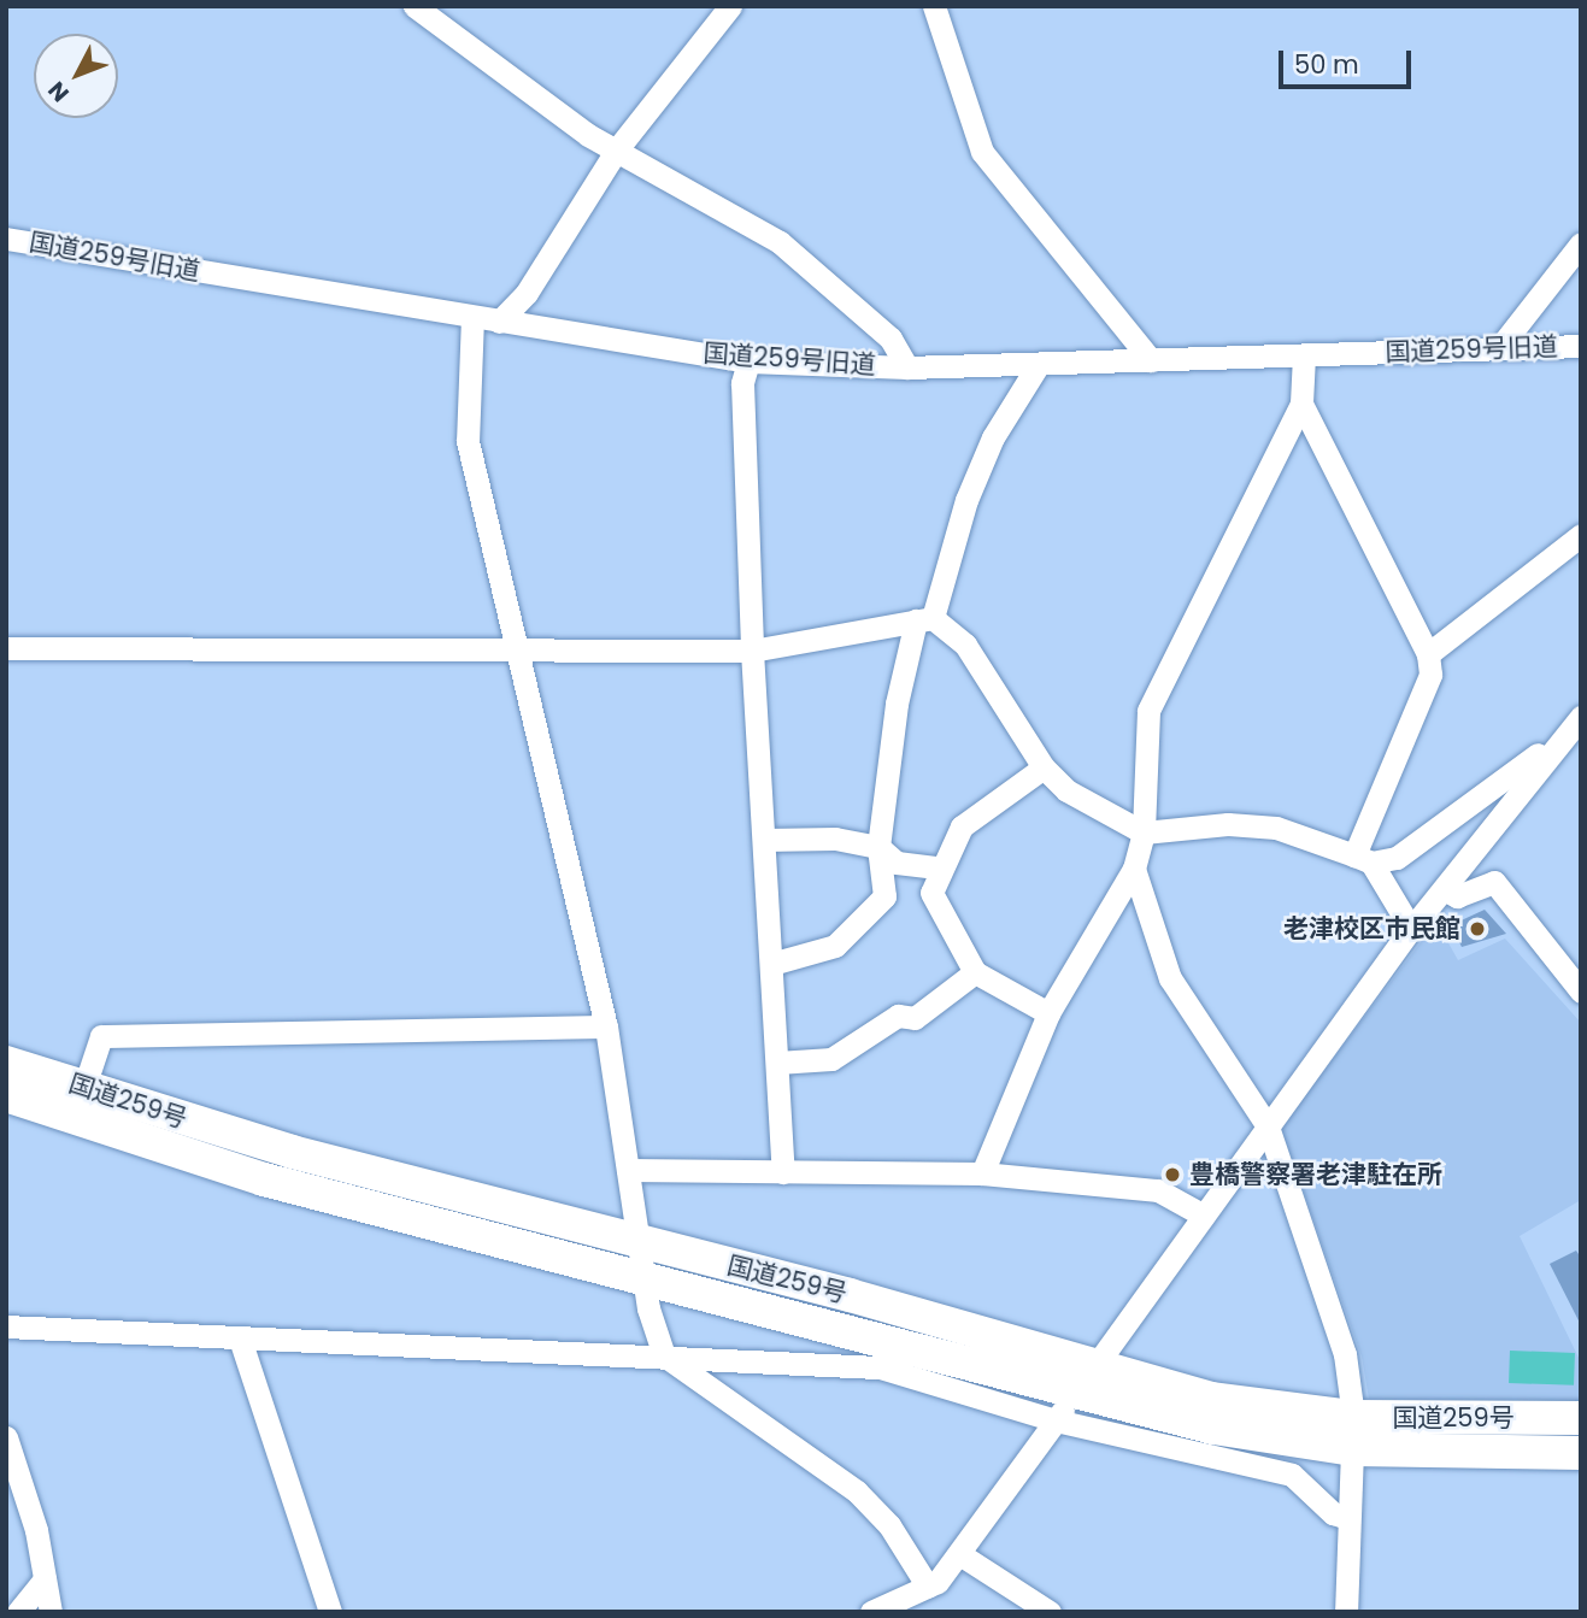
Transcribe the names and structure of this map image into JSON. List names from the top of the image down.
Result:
{
  "streets": {
    "highway": ["国道259号"],
    "street": ["国道259号旧道"]
  },
  "places": ["老津校区市民館", "豊橋警察署老津駐在所"],
  "scale_bar": "50 m",
  "north": "bottom left"
}
